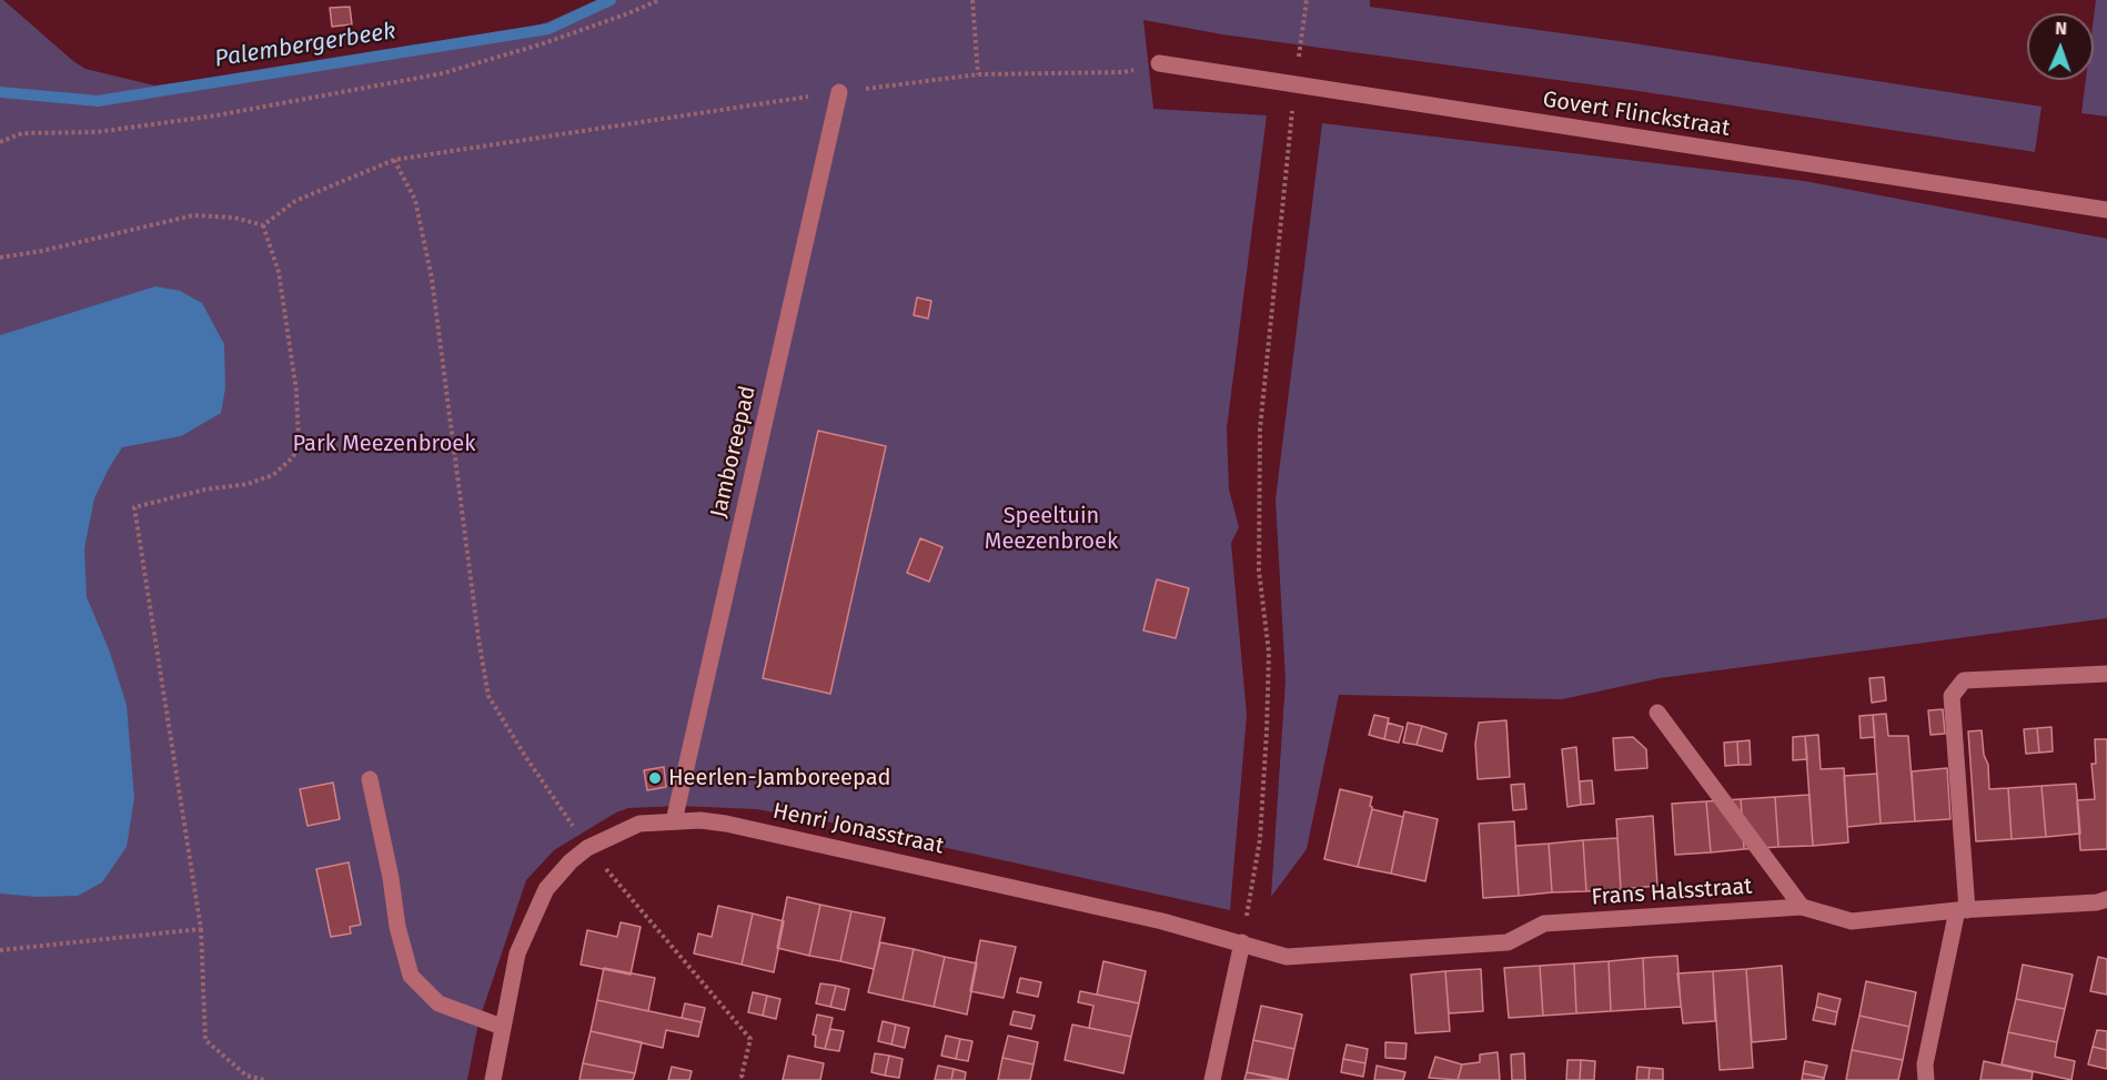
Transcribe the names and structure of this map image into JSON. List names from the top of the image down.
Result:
{
  "streets": {
    "street": [
      "Govert Flinckstraat",
      "Jamboreepad",
      "Henri Jonasstraat",
      "Frans Halsstraat"
    ]
  },
  "crossings": [
    ["Jamboreepad", "Henri Jonasstraat"],
    ["Henri Jonasstraat", "Frans Halsstraat"]
  ],
  "water": ["Palembergerbeek"],
  "parks": ["Park Meezenbroek", "Speeltuin Meezenbroek"],
  "places": ["Heerlen-Jamboreepad"],
  "north": "top"
}
